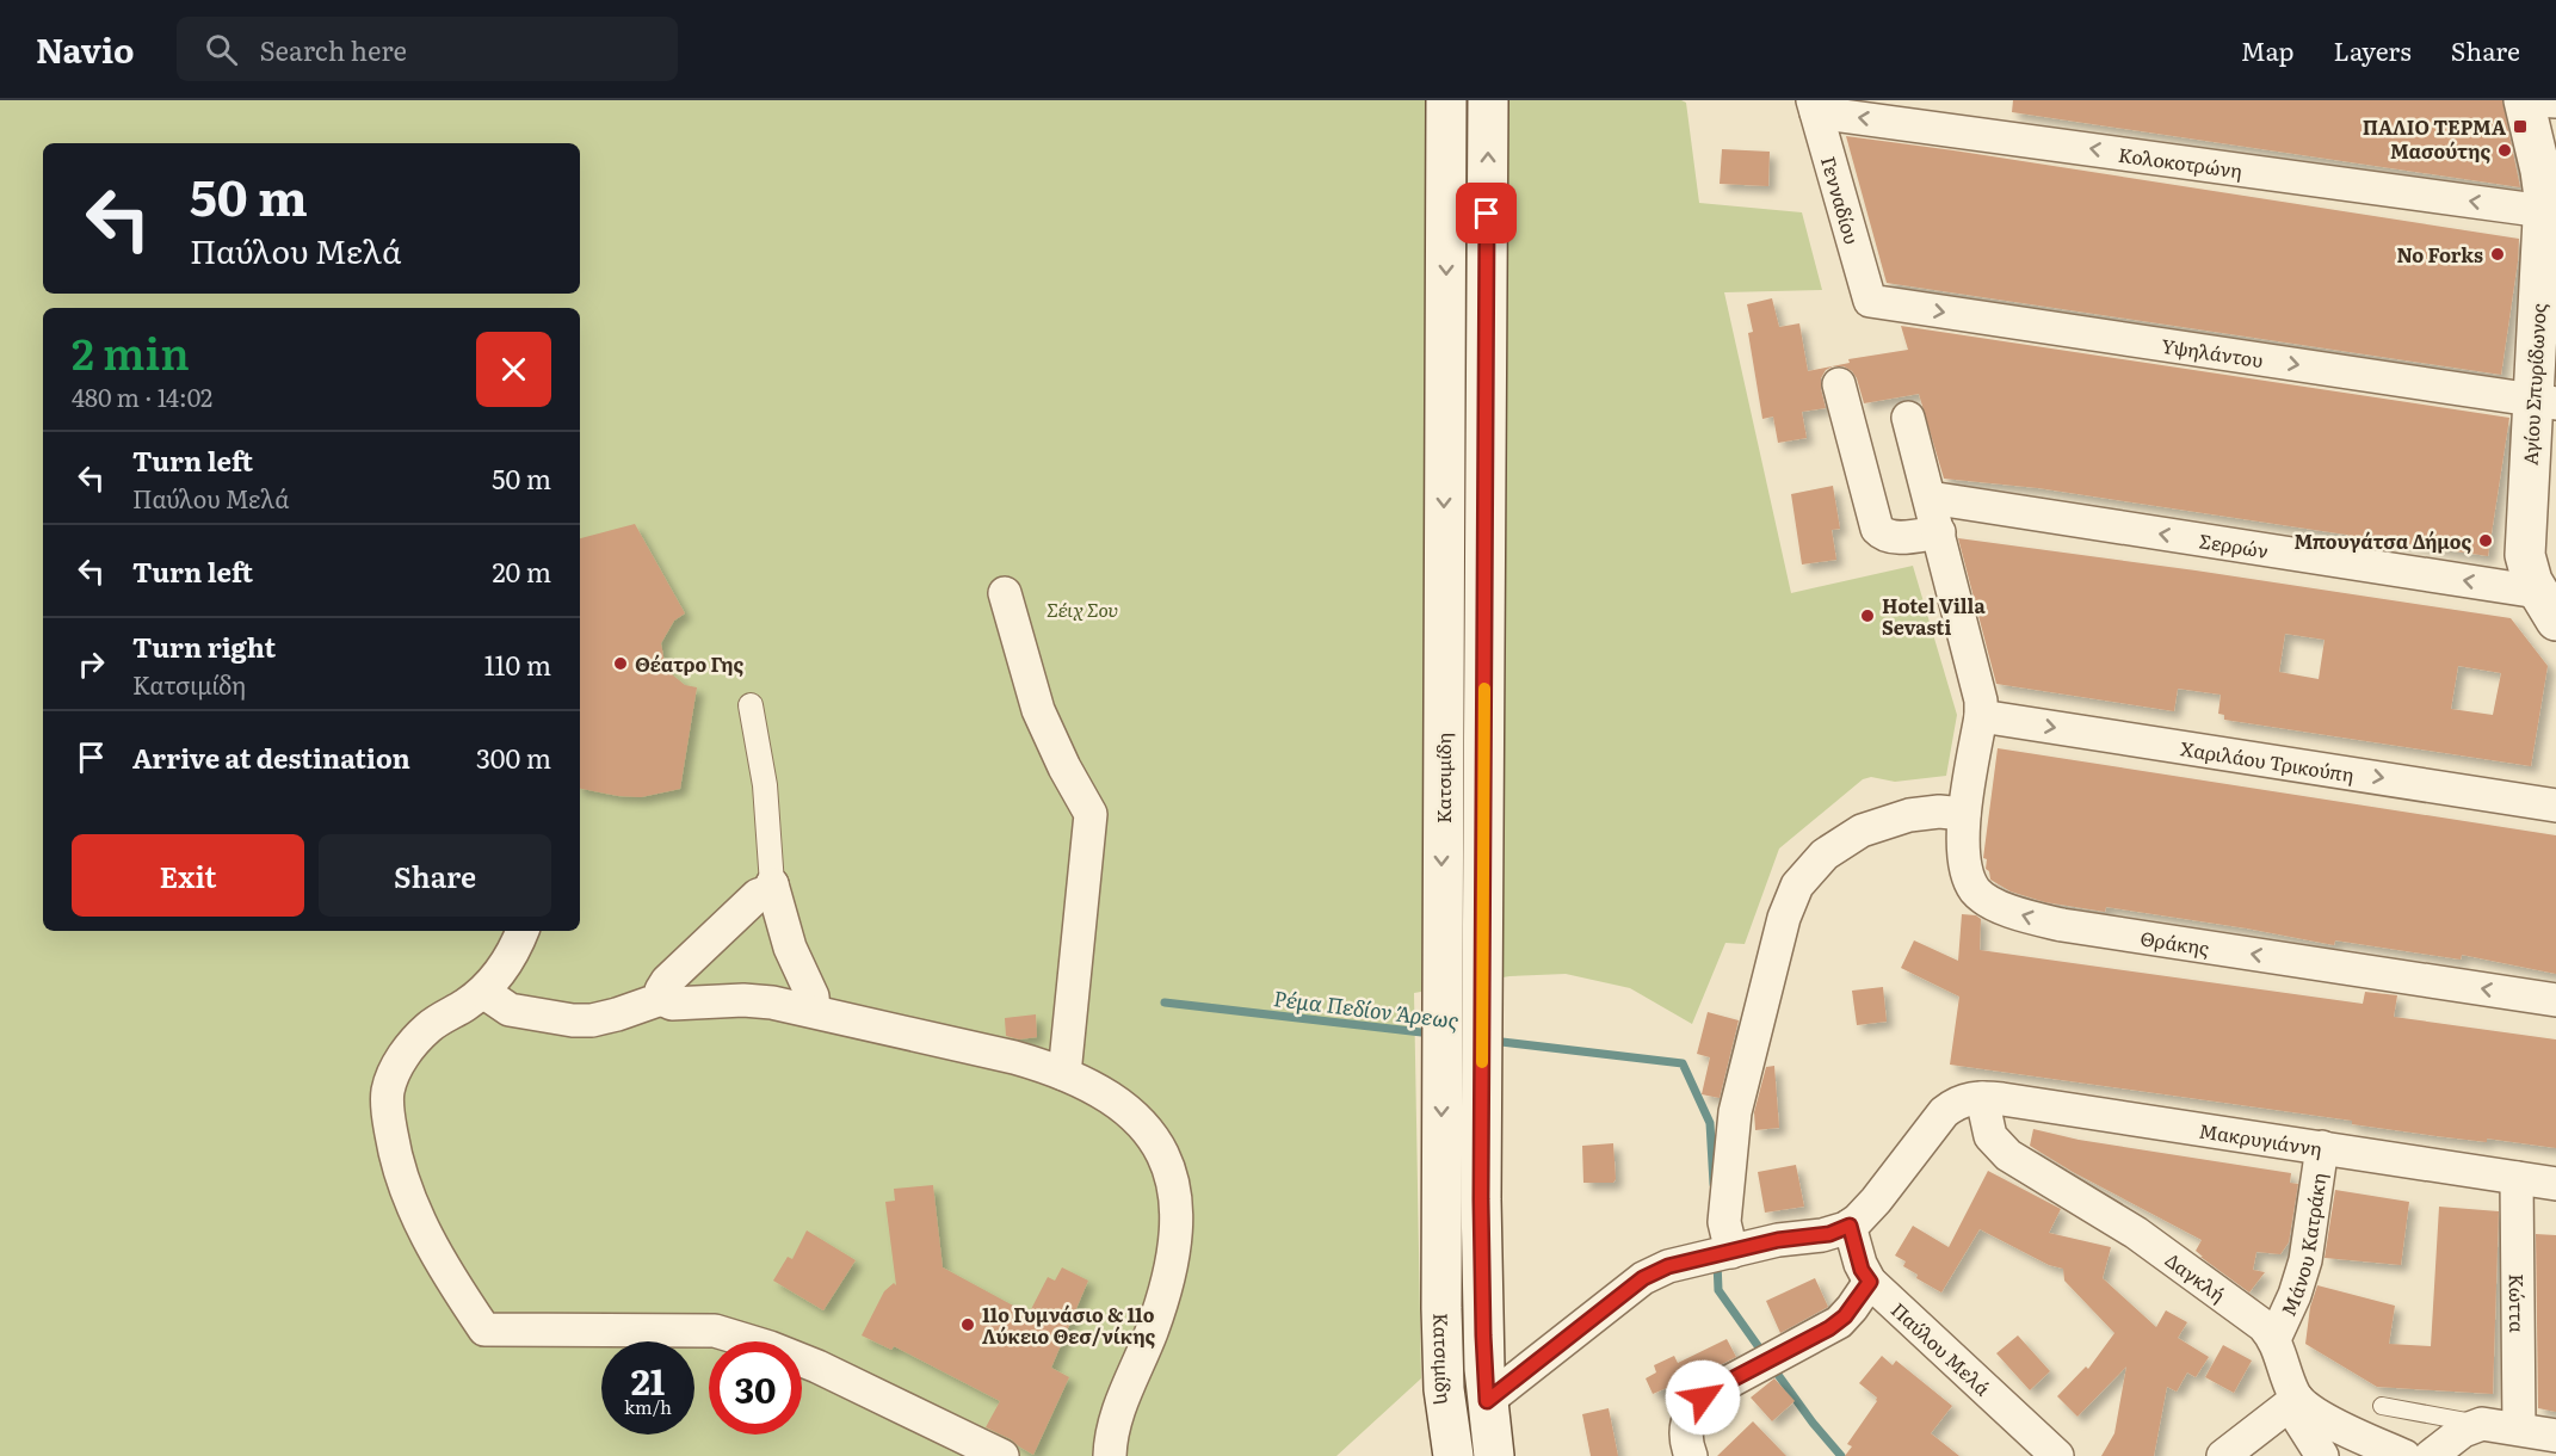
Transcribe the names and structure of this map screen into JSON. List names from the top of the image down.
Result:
{
  "streets": {
    "main road": ["Αγίου Σπυρίδωνος", "Κατσιμίδη"],
    "street": [
      "Κολοκοτρώνη",
      "Γενναδίου",
      "Υψηλάντου",
      "Σερρών",
      "Χαριλάου Τρικούπη",
      "Θράκης",
      "Μακρυγιάννη",
      "Μάνου Κατράκη",
      "Δαγκλή",
      "Κώττα",
      "Παύλου Μελά"
    ]
  },
  "crossings": [
    ["Κολοκοτρώνη", "Γενναδίου"],
    ["Κολοκοτρώνη", "Αγίου Σπυρίδωνος"],
    ["Γενναδίου", "Υψηλάντου"],
    ["Υψηλάντου", "Αγίου Σπυρίδωνος"],
    ["Αγίου Σπυρίδωνος", "Σερρών"],
    ["Σερρών", "Θράκης"],
    ["Χαριλάου Τρικούπη", "Θράκης"],
    ["Μακρυγιάννη", "Μάνου Κατράκη"],
    ["Μακρυγιάννη", "Δαγκλή"],
    ["Μακρυγιάννη", "Κώττα"],
    ["Μάνου Κατράκη", "Δαγκλή"]
  ],
  "one_way": [
    "Κολοκοτρώνη",
    "Υψηλάντου",
    "Σερρών",
    "Χαριλάου Τρικούπη",
    "Θράκης"
  ],
  "water": ["Ρέμα Πεδίον Άρεως"],
  "parks": ["Σέιχ Σου"],
  "places": {
    "transit": ["ΠΑΛΙΟ ΤΕΡΜΑ"],
    "other": [
      "Μασούτης",
      "No Forks",
      "Μπουγάτσα Δήμος",
      "Hotel Villa Sevasti",
      "Θέατρο Γης",
      "11ο Γυμνάσιο & 11ο Λύκειο Θεσ/νίκης"
    ]
  },
  "page": {
    "header": "Navio",
    "search": "Search here",
    "nav": ["Map", "Layers", "Share"],
    "turn": ["50 m", "Παύλου Μελά"],
    "heading": ["2 min", "480 m · 14:02"],
    "list": [
      {
        "name": "Turn left",
        "note": "Παύλου Μελά",
        "value": "50 m"
      },
      {
        "name": "Turn left",
        "value": "20 m"
      },
      {
        "name": "Turn right",
        "note": "Κατσιμίδη",
        "value": "110 m"
      },
      {
        "name": "Arrive at destination",
        "value": "300 m"
      }
    ],
    "buttons": ["Exit", "Share"],
    "speed": "21 km/h",
    "limit": "30"
  }
}
